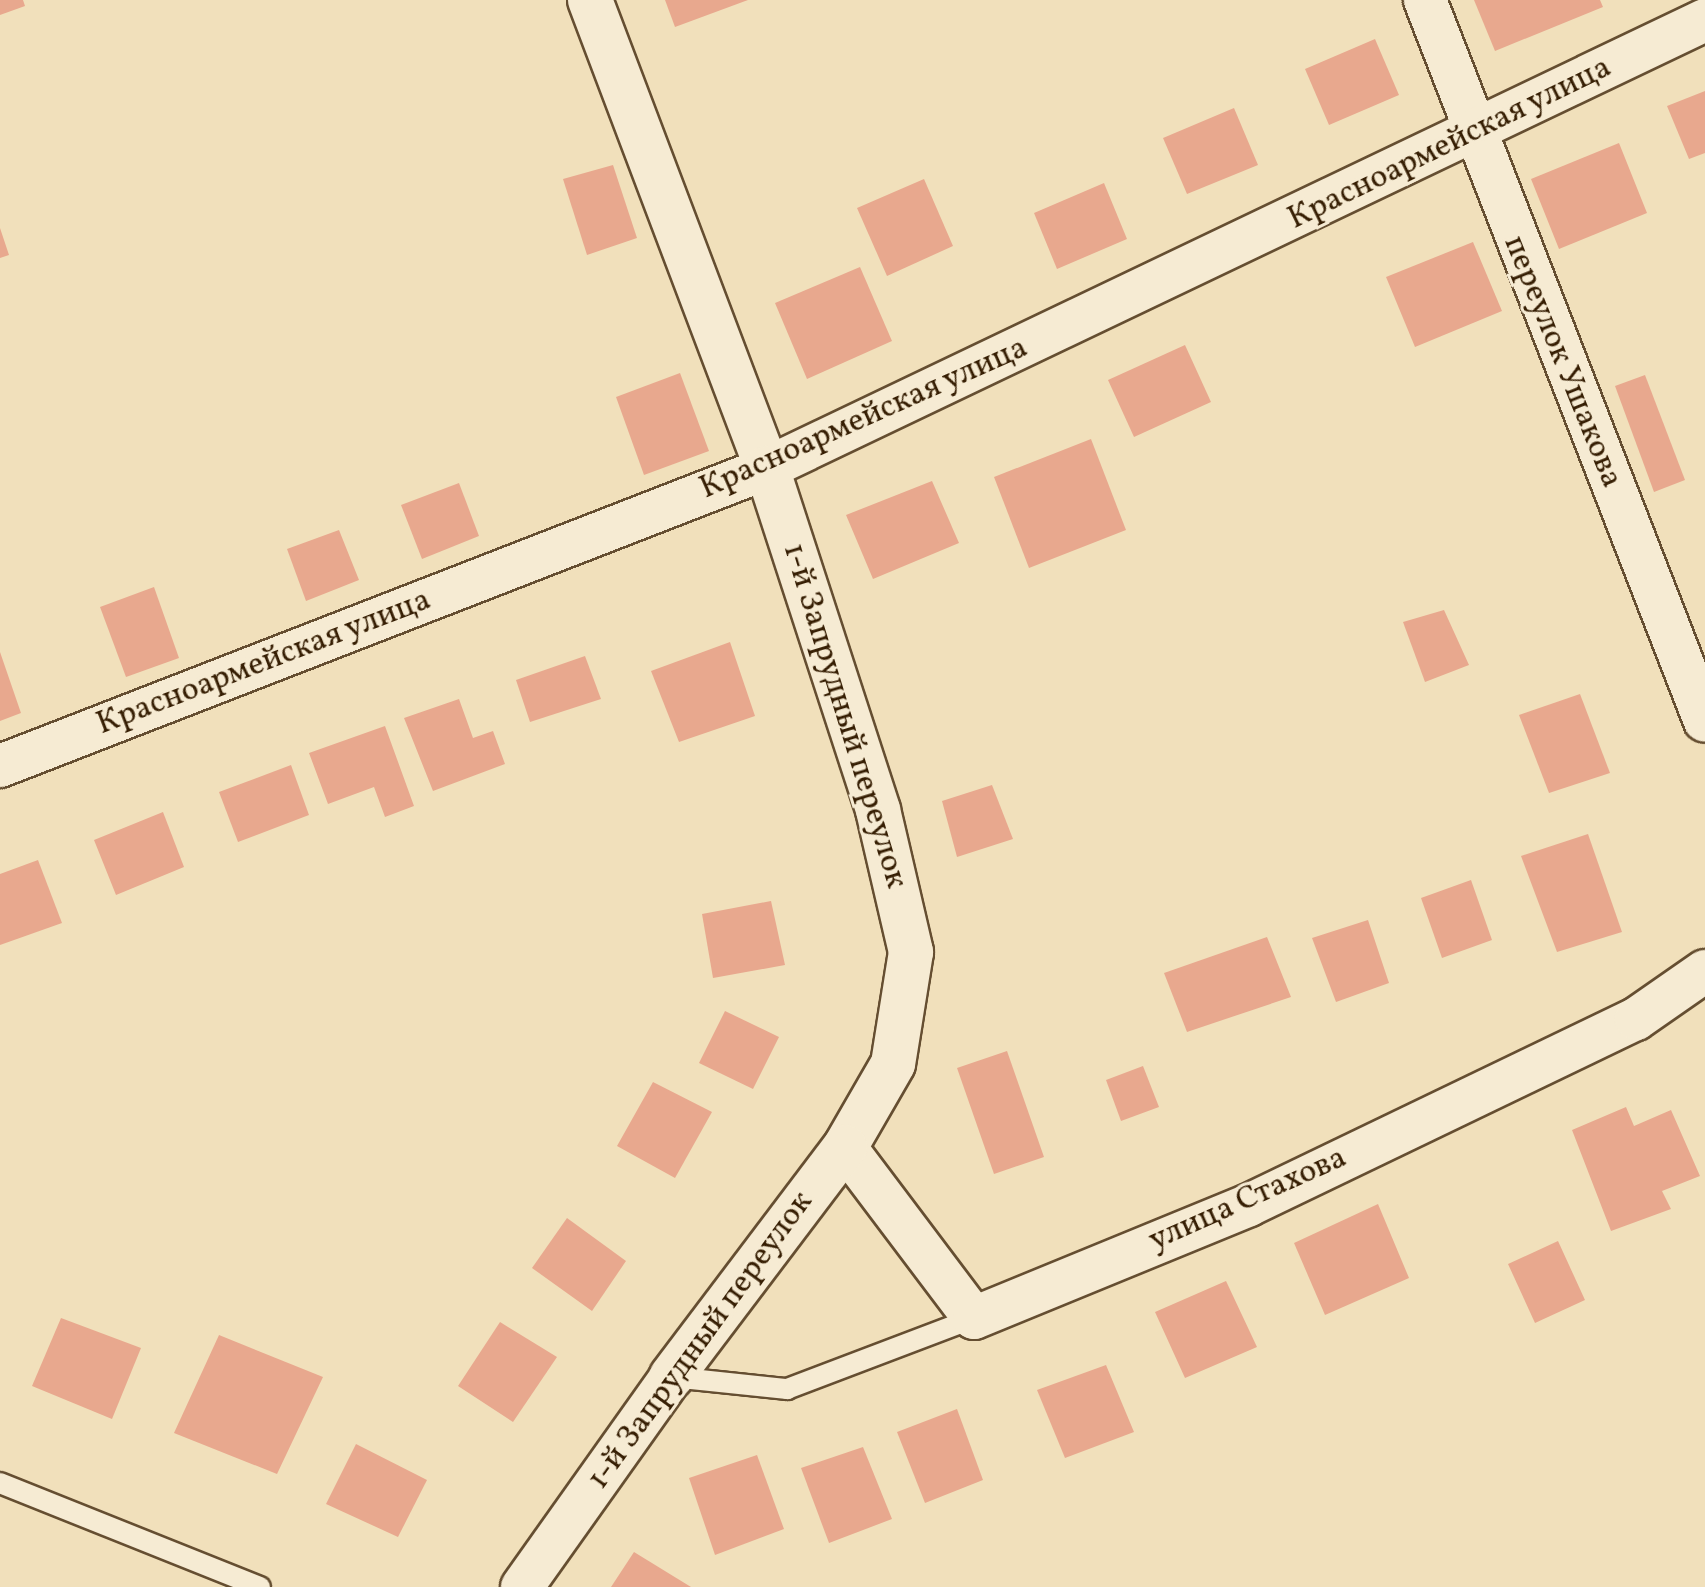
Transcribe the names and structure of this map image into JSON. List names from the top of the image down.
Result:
{
  "streets": {
    "street": [
      "Красноармейская улица",
      "переулок Ушакова",
      "1-й Запрудный переулок",
      "улица Стахова"
    ]
  },
  "crossings": [
    ["Красноармейская улица", "переулок Ушакова"],
    ["Красноармейская улица", "1-й Запрудный переулок"]
  ]
}
